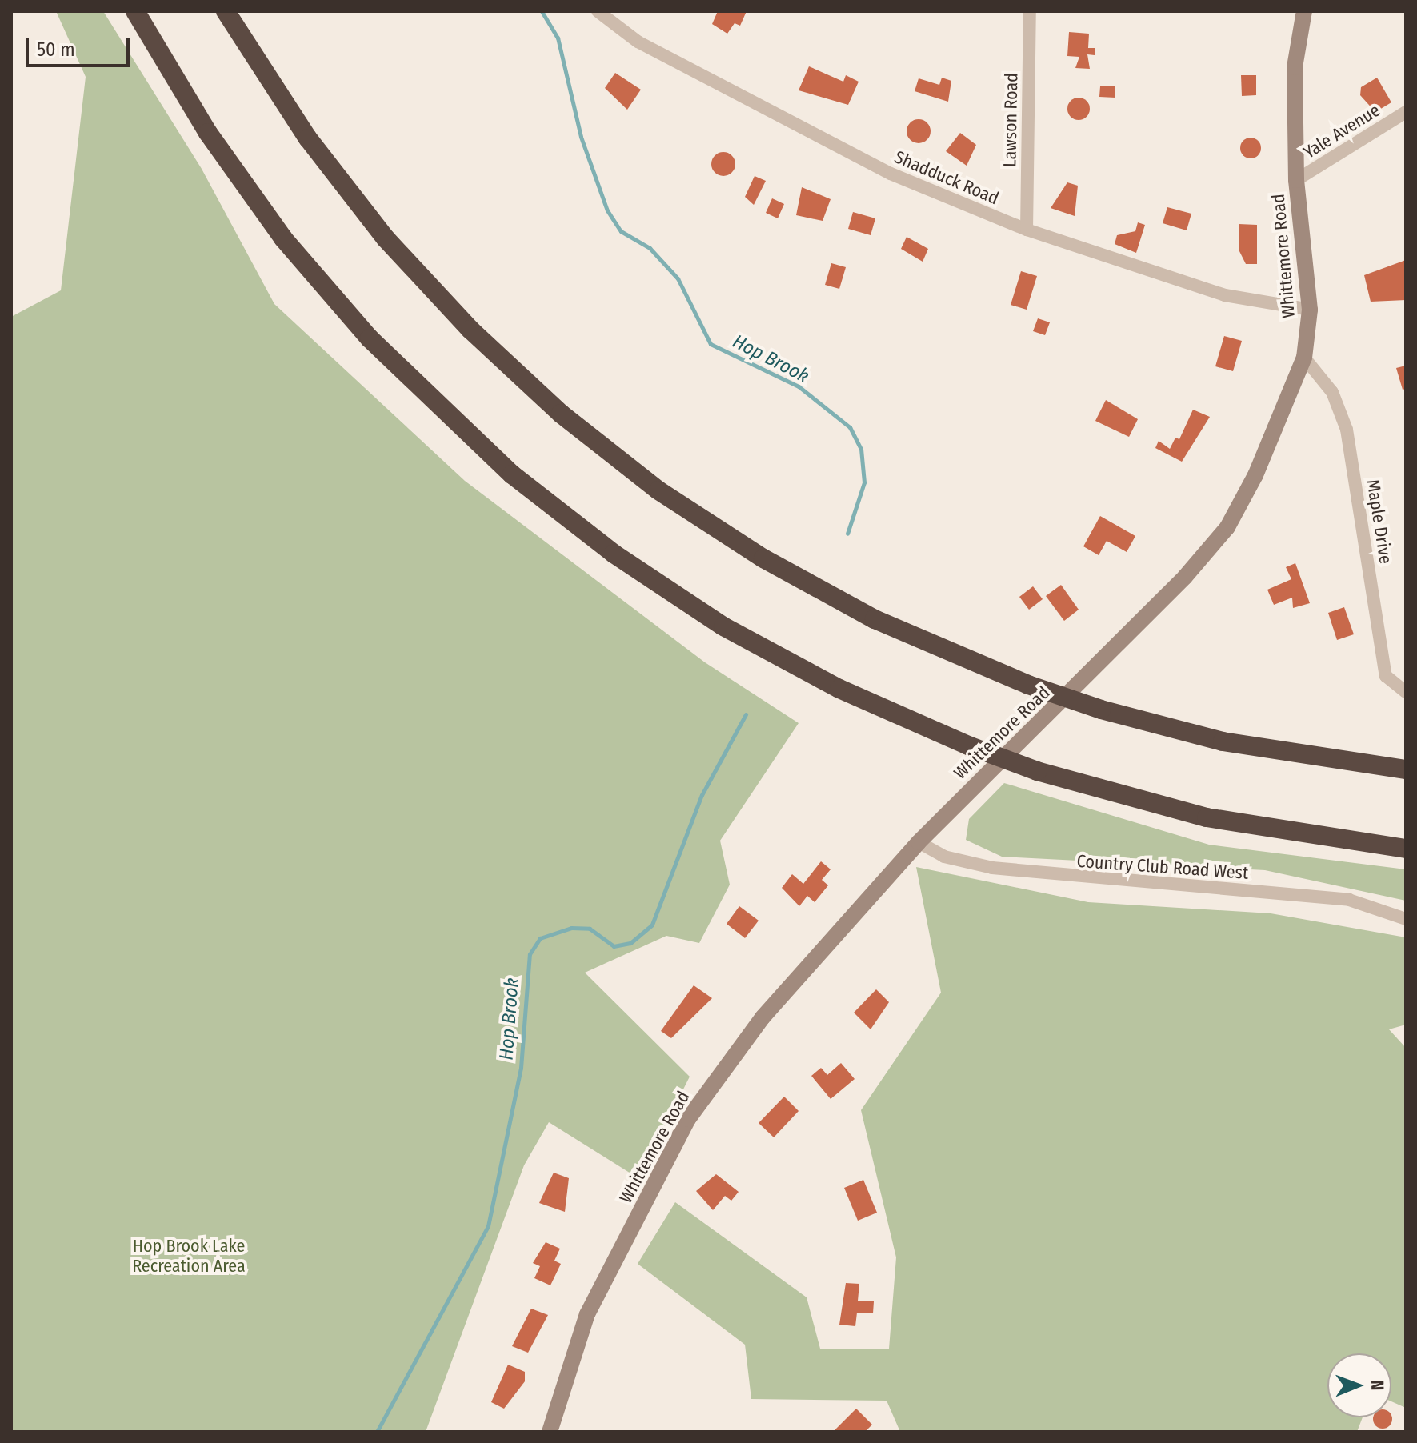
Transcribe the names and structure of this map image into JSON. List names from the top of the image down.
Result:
{
  "streets": {
    "main road": ["Whittemore Road"],
    "street": [
      "Lawson Road",
      "Yale Avenue",
      "Shadduck Road",
      "Maple Drive",
      "Country Club Road West"
    ]
  },
  "crossings": [
    ["Lawson Road", "Shadduck Road"],
    ["Yale Avenue", "Whittemore Road"],
    ["Shadduck Road", "Whittemore Road"],
    ["Whittemore Road", "Maple Drive"],
    ["Whittemore Road", "Country Club Road West"]
  ],
  "water": ["Hop Brook"],
  "parks": ["Hop Brook Lake Recreation Area"],
  "scale_bar": "50 m",
  "north": "right"
}
